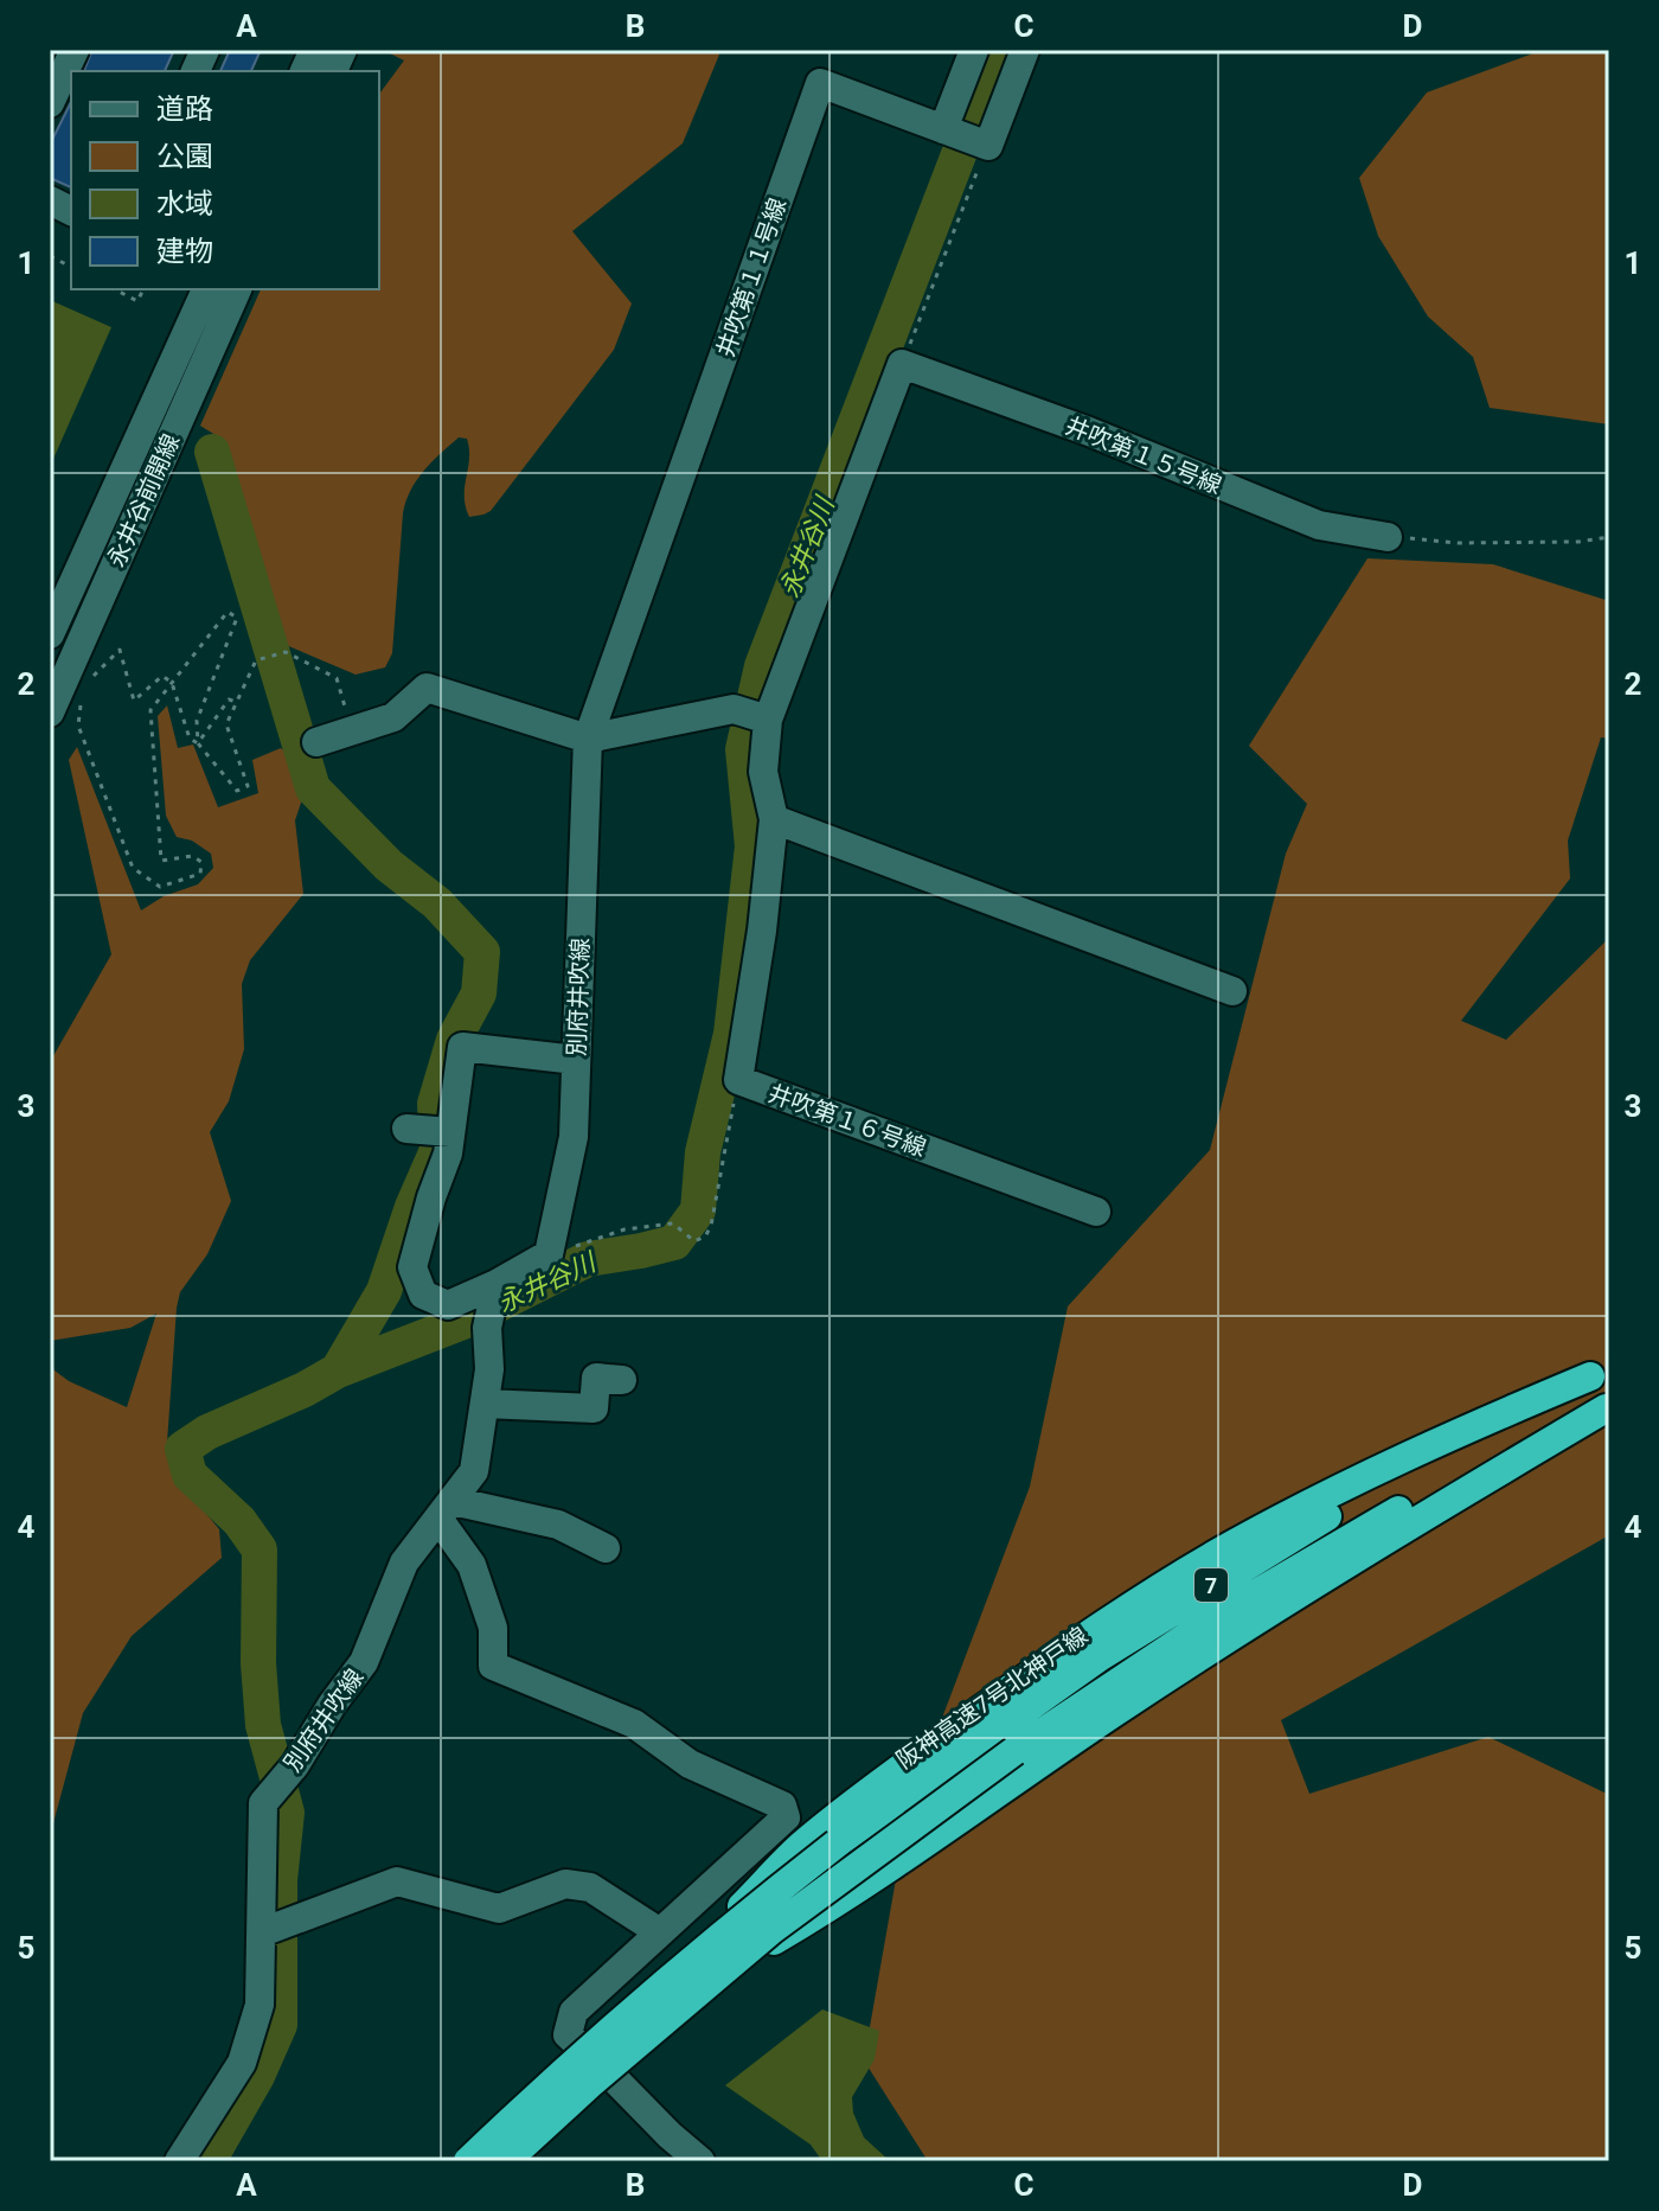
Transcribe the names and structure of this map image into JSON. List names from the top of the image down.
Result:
{
  "streets": {
    "highway": ["7", "阪神高速7号北神戸線"],
    "street": [
      "井吹第１１号線",
      "井吹第１５号線",
      "永井谷前開線",
      "別府井吹線",
      "井吹第１６号線"
    ]
  },
  "crossings": [
    ["井吹第１１号線", "別府井吹線"],
    ["井吹第１５号線", "井吹第１６号線"]
  ],
  "water": ["永井谷川"],
  "legend": [
    "道路",
    "公園",
    "水域",
    "建物"
  ],
  "grid": {
    "columns": [
      "A",
      "B",
      "C",
      "D"
    ],
    "rows": [
      "1",
      "2",
      "3",
      "4",
      "5"
    ]
  }
}
